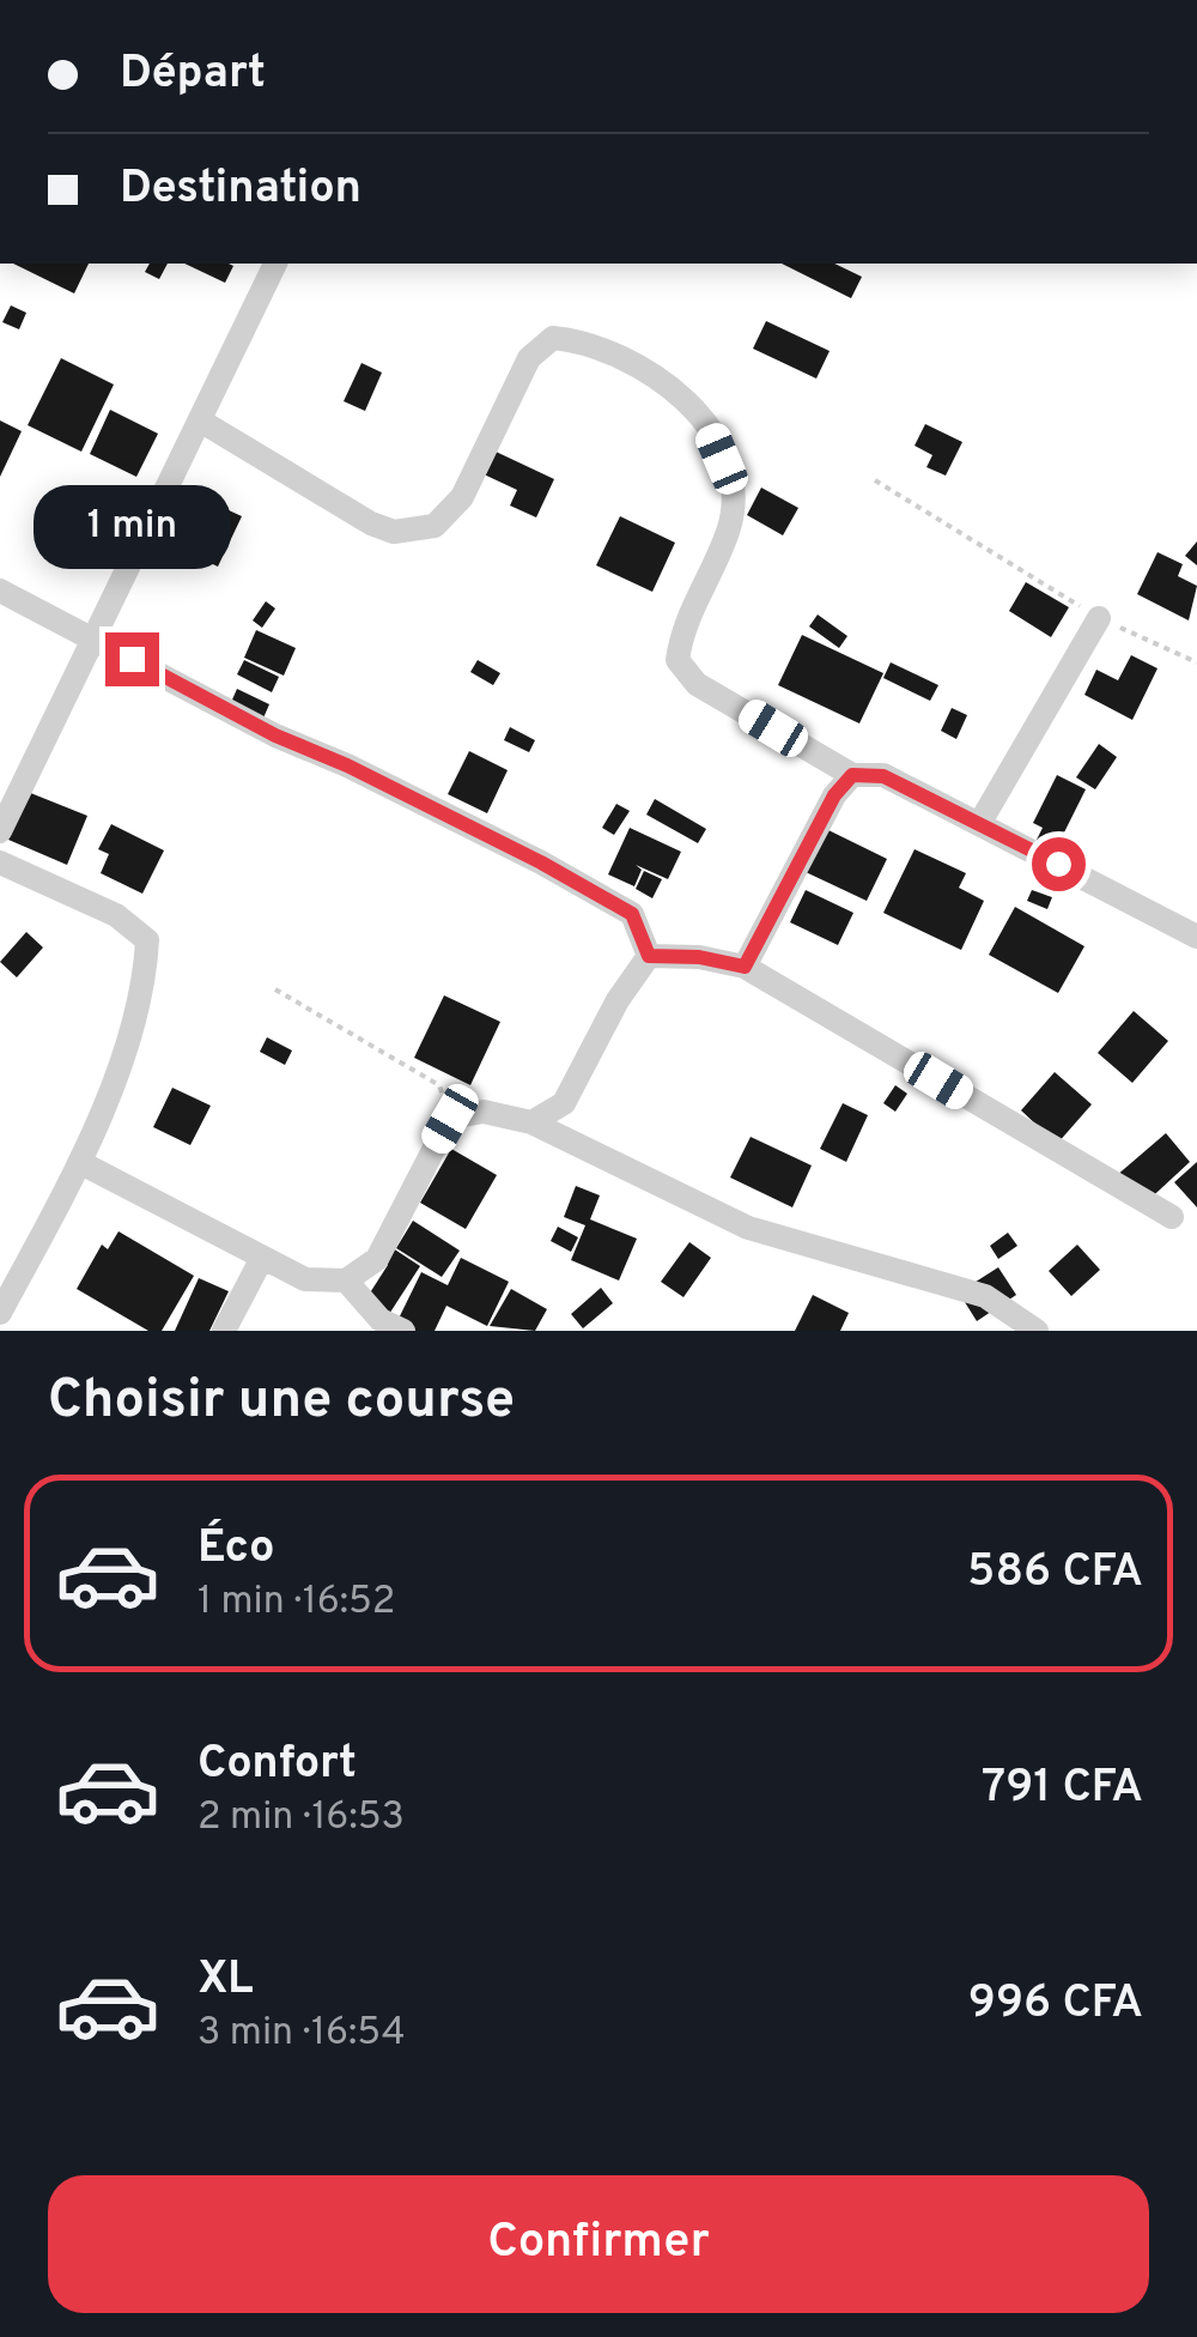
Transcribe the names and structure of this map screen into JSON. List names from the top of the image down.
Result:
{
  "page": {
    "banner": ["Départ", "Destination"],
    "bubble": "1 min",
    "heading": "Choisir une course",
    "list": [
      {
        "name": "Éco",
        "note": "1 min · 16:52",
        "value": "586 CFA"
      },
      {
        "name": "Confort",
        "note": "2 min · 16:53",
        "value": "791 CFA"
      },
      {
        "name": "XL",
        "note": "3 min · 16:54",
        "value": "996 CFA"
      }
    ],
    "buttons": "Confirmer"
  }
}
